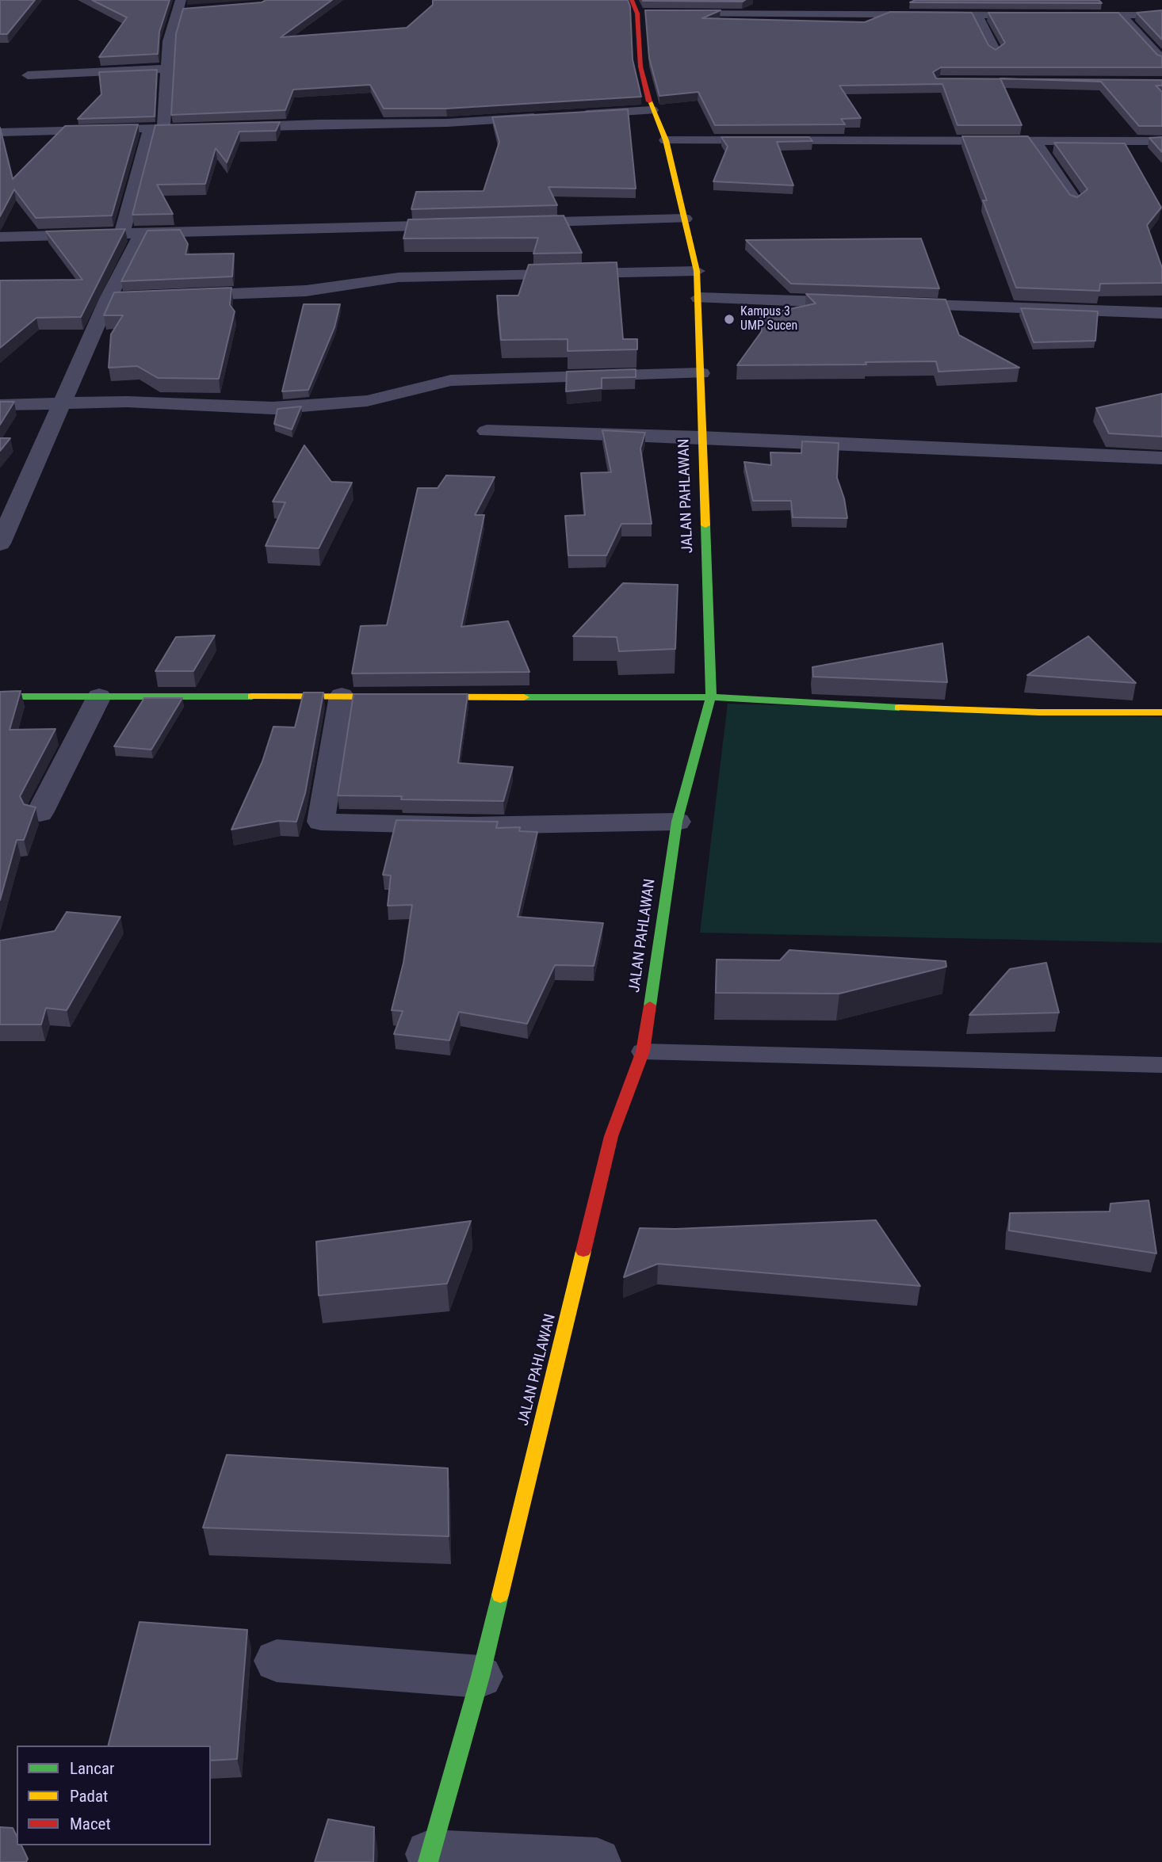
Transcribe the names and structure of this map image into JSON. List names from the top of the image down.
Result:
{
  "streets": {
    "main road": ["JALAN PAHLAWAN"]
  },
  "places": ["Kampus 3 UMP Sucen"],
  "legend": ["Lancar", "Padat", "Macet"]
}
